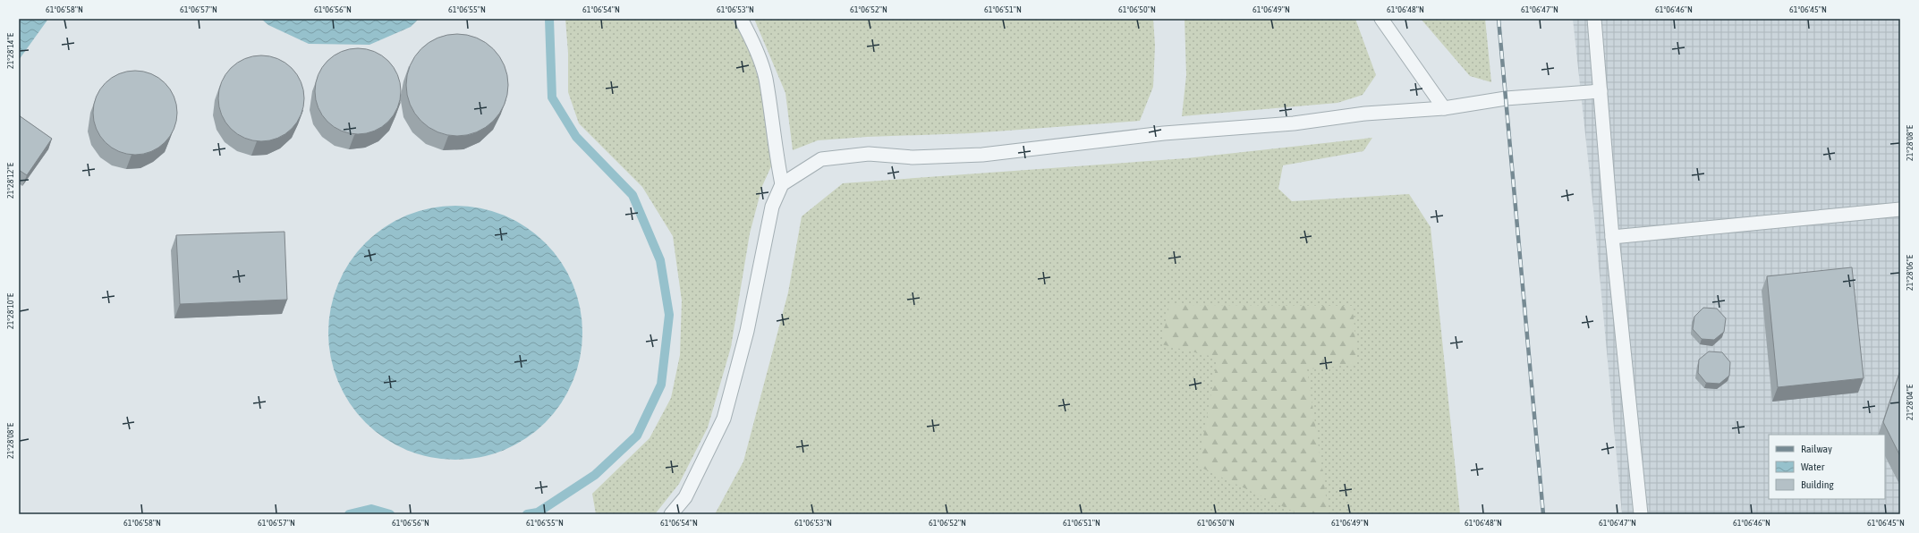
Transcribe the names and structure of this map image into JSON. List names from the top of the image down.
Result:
{
  "legend": ["Railway", "Water", "Building"],
  "coordinates": [
    "61°06'58\"N",
    "61°06'57\"N",
    "61°06'56\"N",
    "61°06'55\"N",
    "61°06'54\"N",
    "61°06'53\"N",
    "61°06'52\"N",
    "61°06'51\"N",
    "61°06'50\"N",
    "61°06'49\"N",
    "61°06'48\"N",
    "61°06'47\"N",
    "61°06'46\"N",
    "61°06'45\"N",
    "21°28'14\"E",
    "21°28'08\"E",
    "21°28'12\"E",
    "21°28'06\"E",
    "21°28'10\"E",
    "21°28'04\"E"
  ]
}
